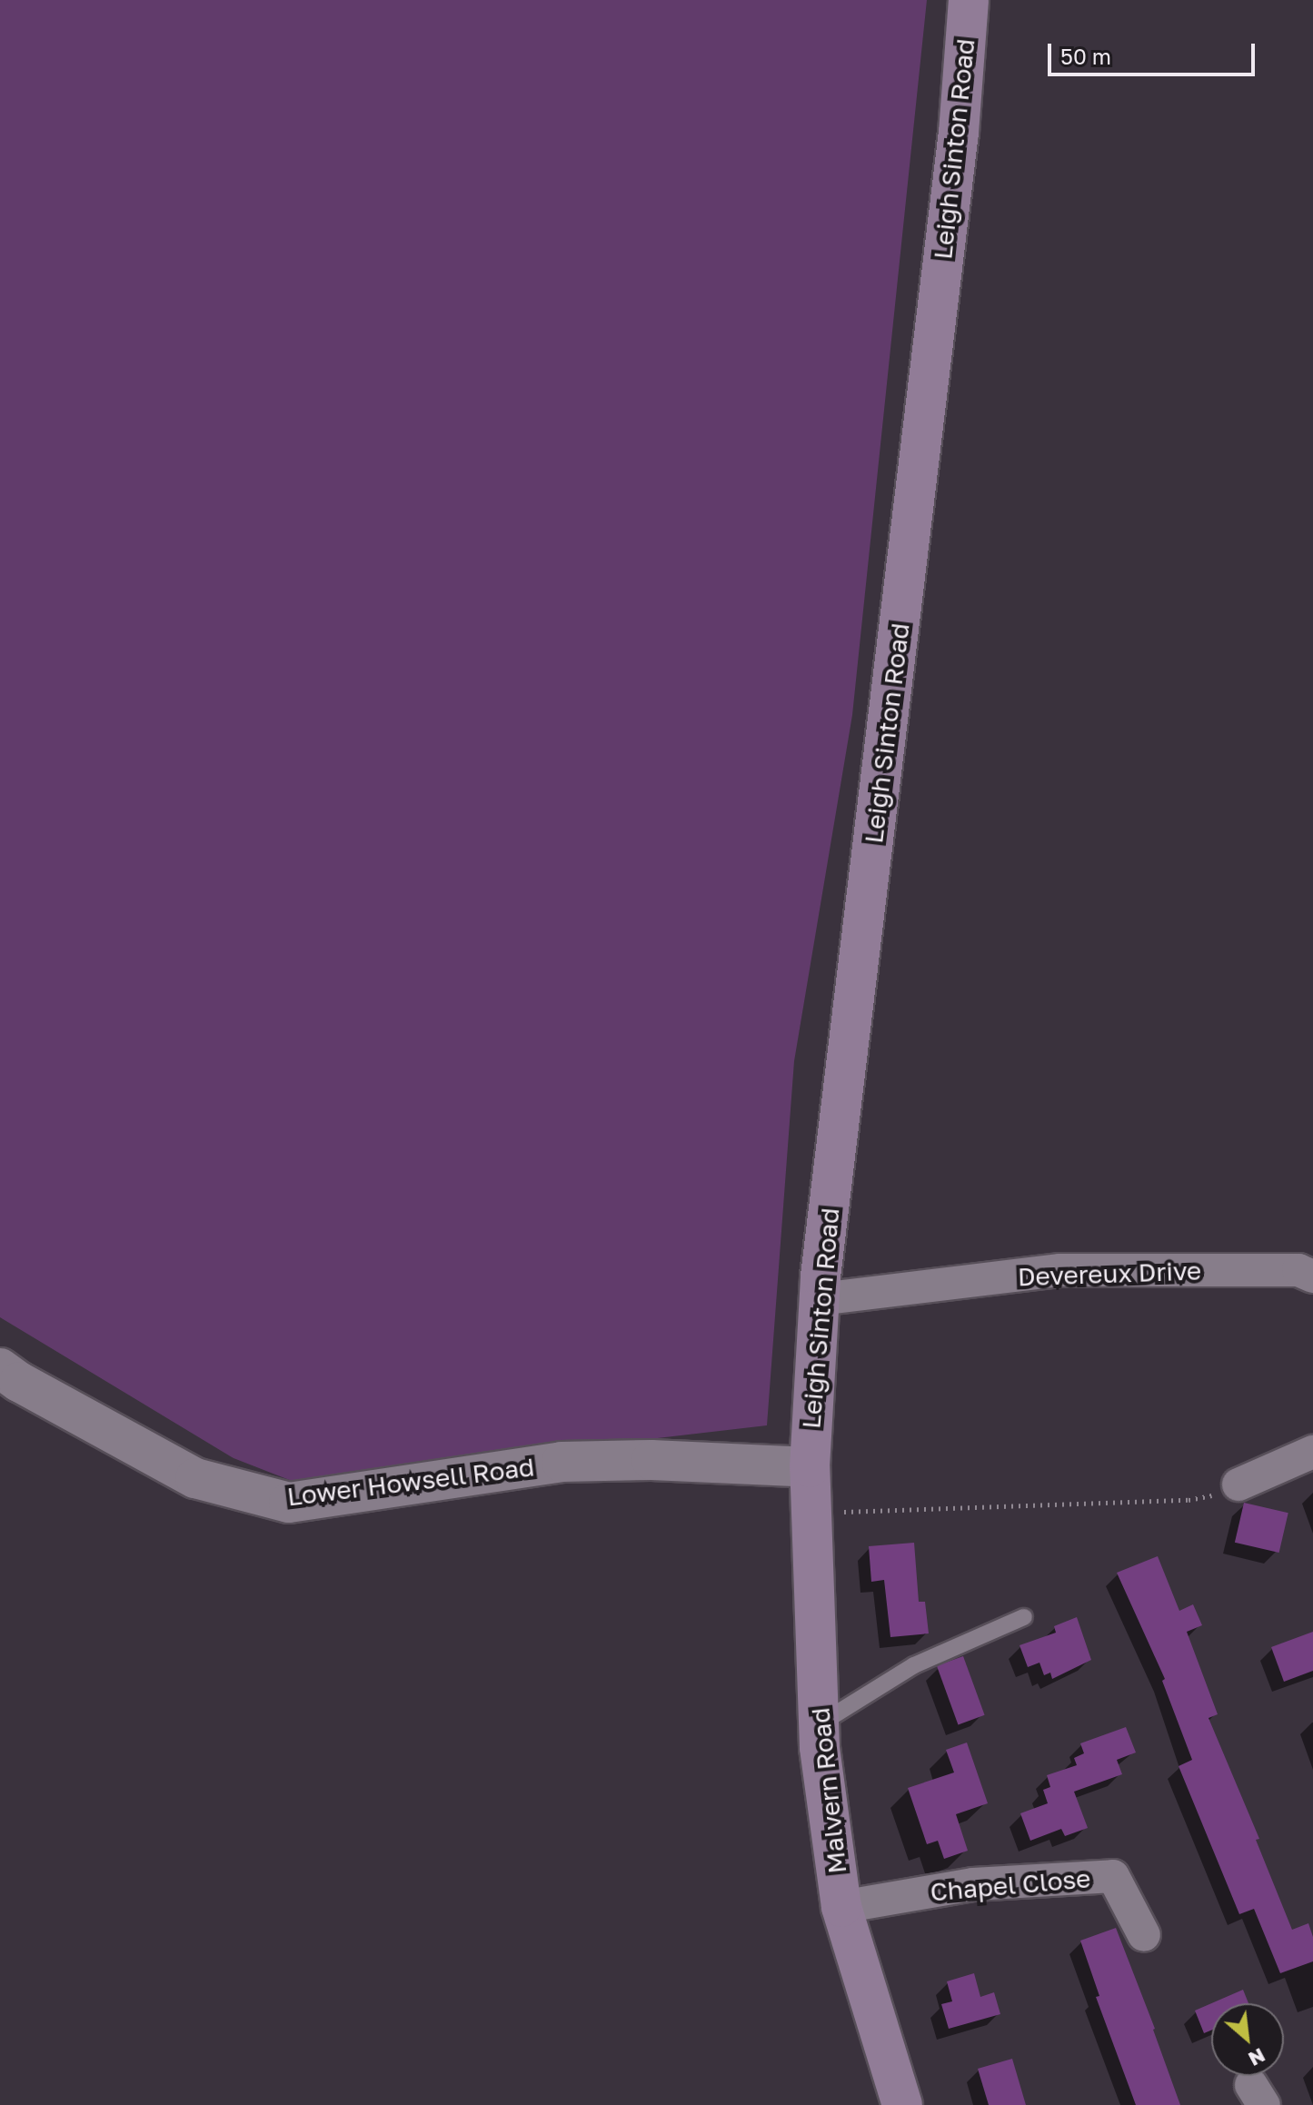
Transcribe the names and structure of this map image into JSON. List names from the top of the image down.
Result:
{
  "streets": {
    "main road": ["Leigh Sinton Road", "Malvern Road"],
    "street": ["Devereux Drive", "Lower Howsell Road", "Chapel Close"]
  },
  "crossings": [
    ["Leigh Sinton Road", "Devereux Drive"],
    ["Leigh Sinton Road", "Lower Howsell Road"],
    ["Leigh Sinton Road", "Malvern Road"],
    ["Lower Howsell Road", "Malvern Road"],
    ["Malvern Road", "Chapel Close"]
  ],
  "scale_bar": "50 m",
  "north": "bottom right"
}
